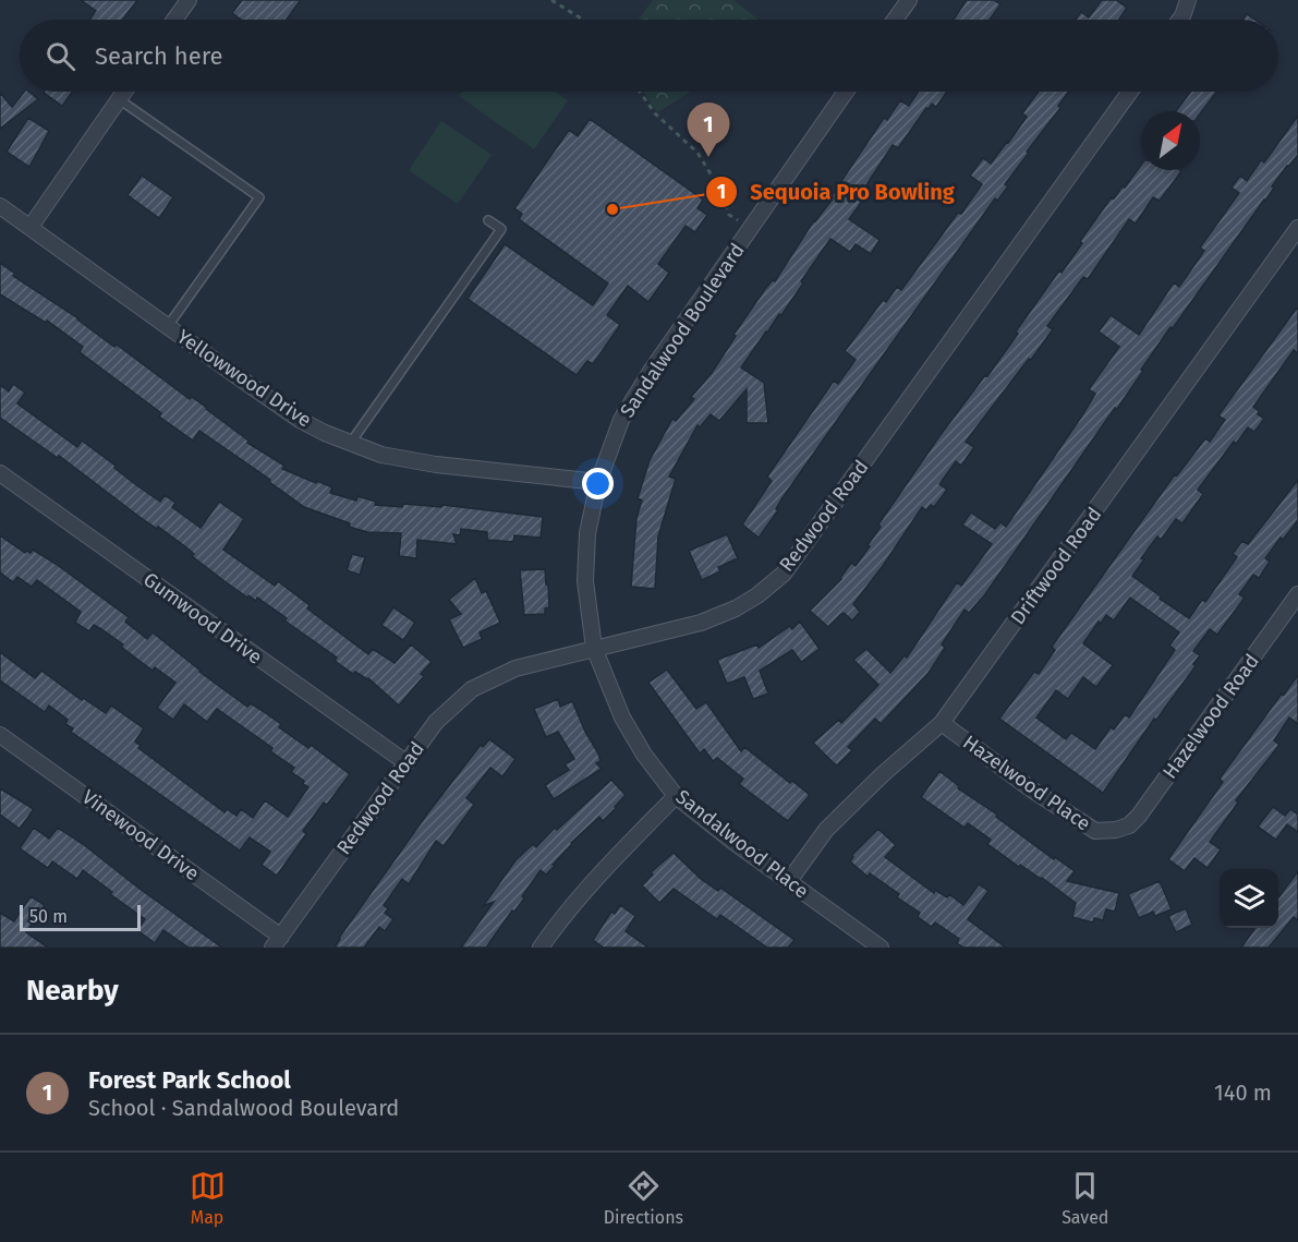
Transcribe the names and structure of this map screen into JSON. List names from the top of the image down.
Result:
{
  "streets": {
    "street": [
      "Sandalwood Boulevard",
      "Yellowwood Drive",
      "Redwood Road",
      "Driftwood Road",
      "Gumwood Drive",
      "Hazelwood Road",
      "Hazelwood Place",
      "Vinewood Drive",
      "Sandalwood Place"
    ]
  },
  "crossings": [
    ["Sandalwood Boulevard", "Yellowwood Drive"],
    ["Sandalwood Boulevard", "Redwood Road"],
    ["Sandalwood Boulevard", "Sandalwood Place"],
    ["Redwood Road", "Gumwood Drive"],
    ["Redwood Road", "Vinewood Drive"],
    ["Redwood Road", "Sandalwood Place"],
    ["Driftwood Road", "Hazelwood Place"],
    ["Driftwood Road", "Sandalwood Place"],
    ["Hazelwood Road", "Hazelwood Place"]
  ],
  "places": ["Sequoia Pro Bowling"],
  "scale_bar": "50 m",
  "north": "top right",
  "page": {
    "search": "Search here",
    "pins": "1",
    "scale": "50 m",
    "heading": "Nearby",
    "list": [
      {
        "mark": "1",
        "name": "Forest Park School",
        "note": "School · Sandalwood Boulevard",
        "value": "140 m"
      }
    ],
    "nav": ["Map", "Directions", "Saved"]
  }
}
